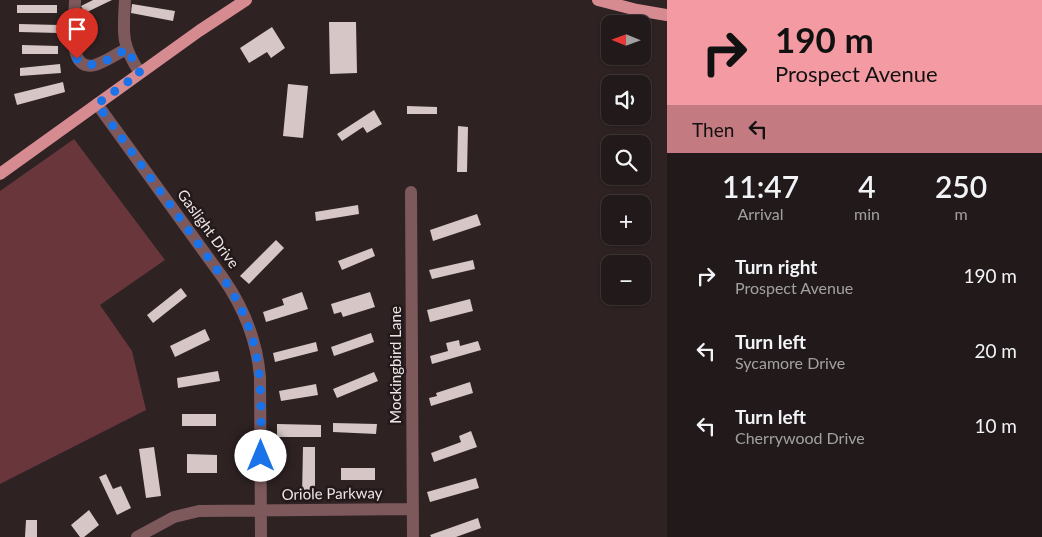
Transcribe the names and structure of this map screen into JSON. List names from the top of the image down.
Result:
{
  "streets": {
    "street": ["Gaslight Drive", "Mockingbird Lane", "Oriole Parkway"]
  },
  "crossings": [
    ["Gaslight Drive", "Oriole Parkway"],
    ["Mockingbird Lane", "Oriole Parkway"]
  ],
  "north": "left",
  "page": {
    "turn": ["190 m", "Prospect Avenue"],
    "map_buttons": ["+", "−"],
    "then": "Then",
    "eta": [
      "11:47",
      "Arrival",
      "4",
      "min",
      "250",
      "m"
    ],
    "list": [
      {
        "name": "Turn right",
        "note": "Prospect Avenue",
        "value": "190 m"
      },
      {
        "name": "Turn left",
        "note": "Sycamore Drive",
        "value": "20 m"
      },
      {
        "name": "Turn left",
        "note": "Cherrywood Drive",
        "value": "10 m"
      }
    ]
  }
}
